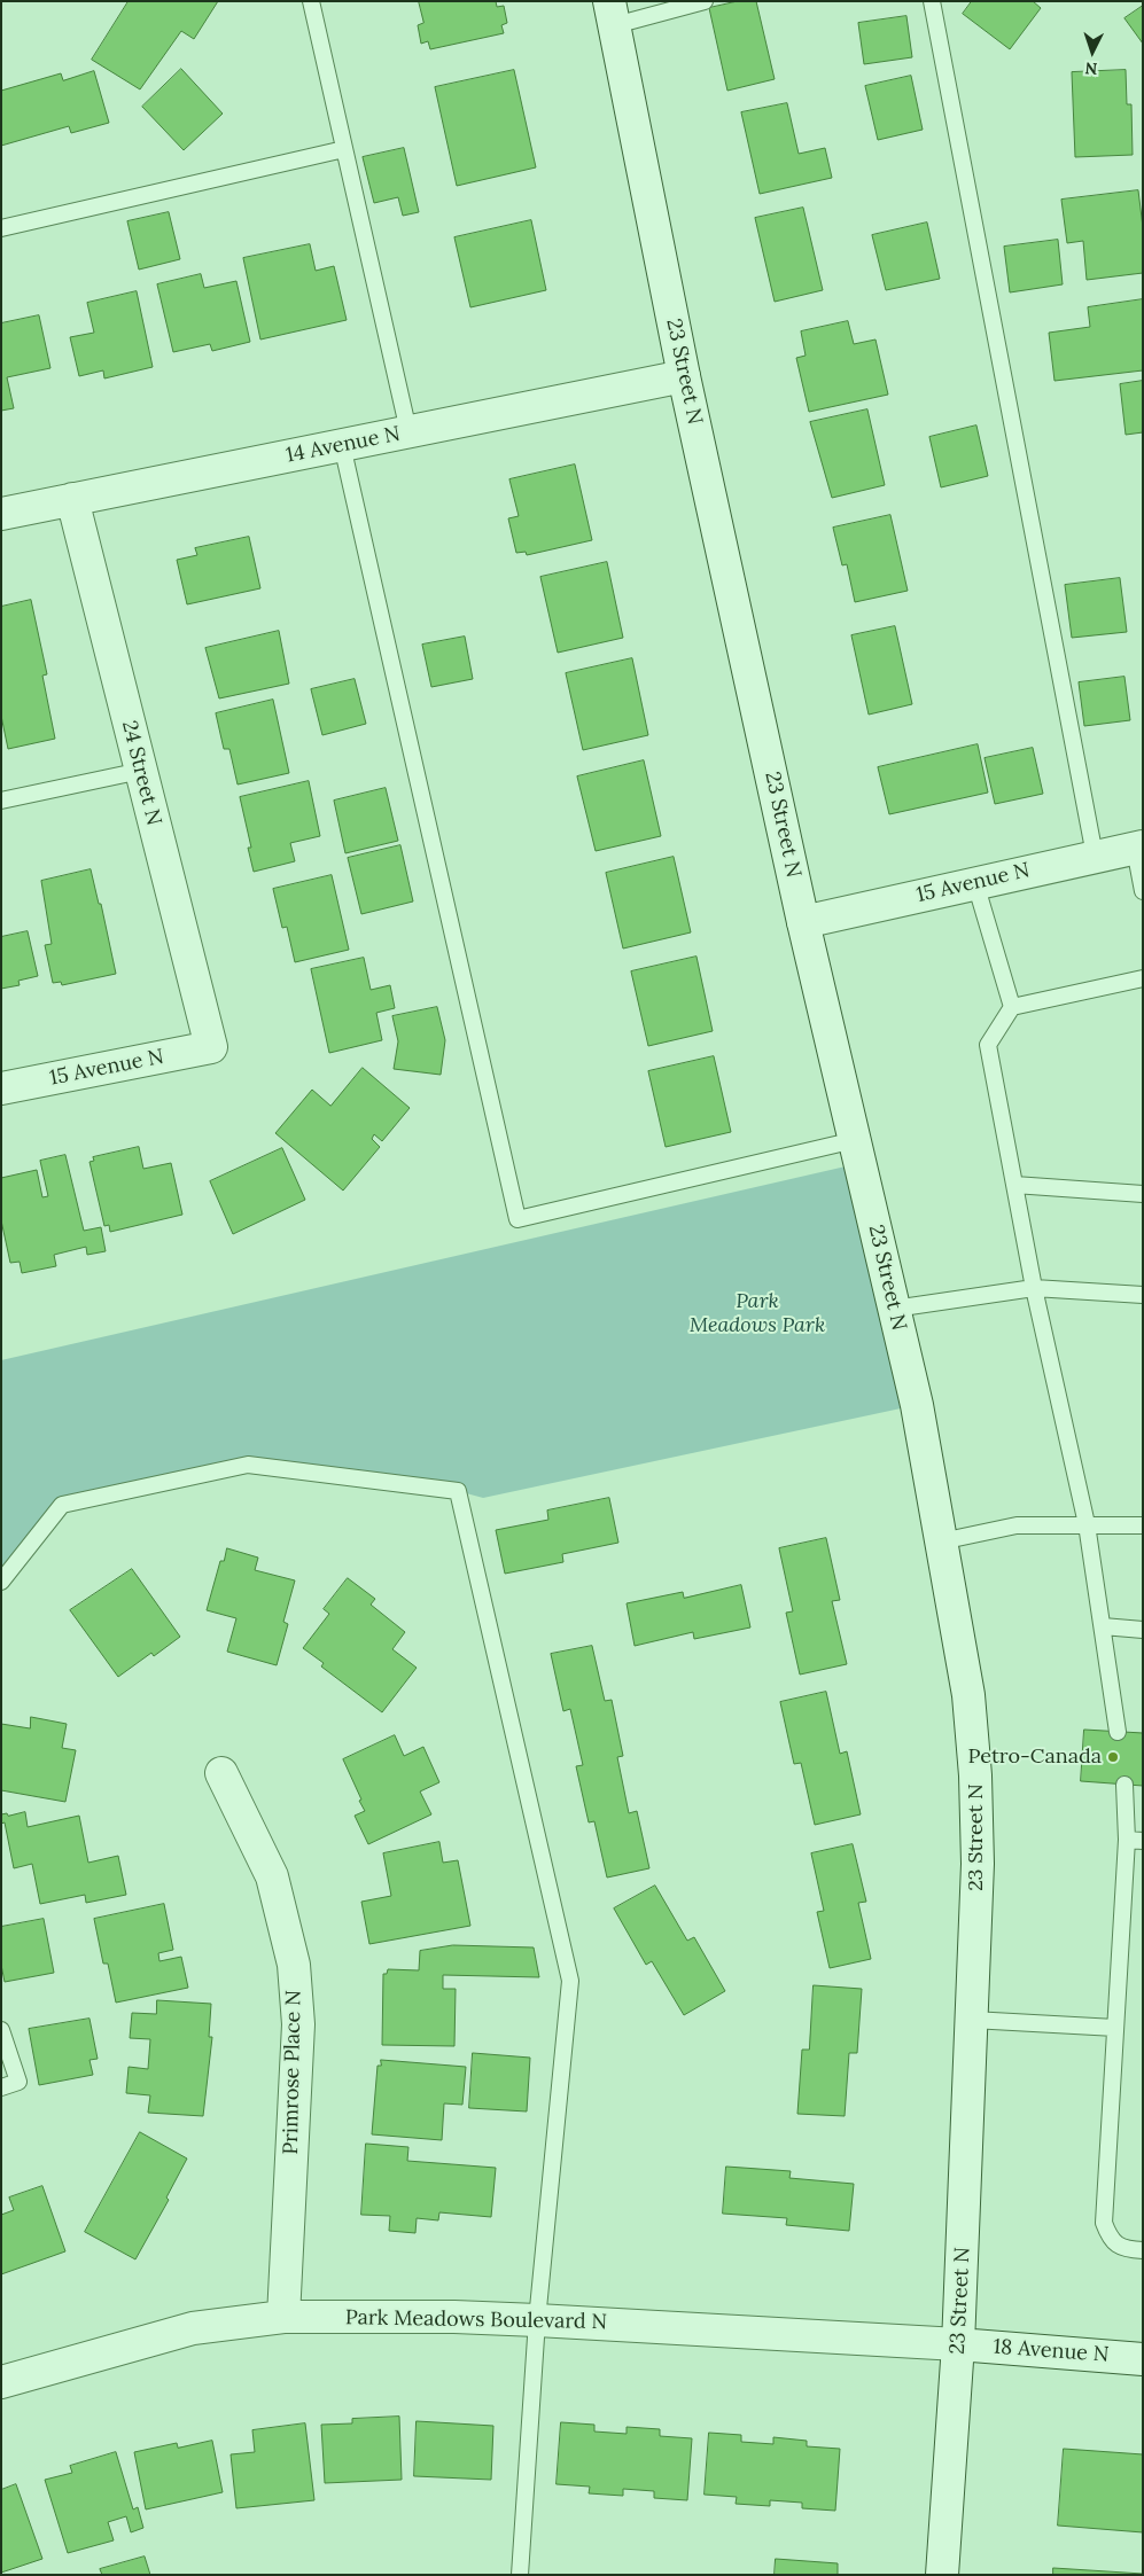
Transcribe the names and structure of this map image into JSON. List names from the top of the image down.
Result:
{
  "streets": {
    "street": [
      "23 Street N",
      "14 Avenue N",
      "24 Street N",
      "15 Avenue N",
      "Primrose Place N",
      "Park Meadows Boulevard N",
      "18 Avenue N"
    ]
  },
  "crossings": [
    ["23 Street N", "14 Avenue N"],
    ["23 Street N", "15 Avenue N"],
    ["23 Street N", "Park Meadows Boulevard N"],
    ["23 Street N", "18 Avenue N"],
    ["14 Avenue N", "24 Street N"],
    ["24 Street N", "15 Avenue N"],
    ["Primrose Place N", "Park Meadows Boulevard N"],
    ["Park Meadows Boulevard N", "18 Avenue N"]
  ],
  "parks": ["Park Meadows Park"],
  "places": ["Petro-Canada"],
  "north": "bottom"
}
